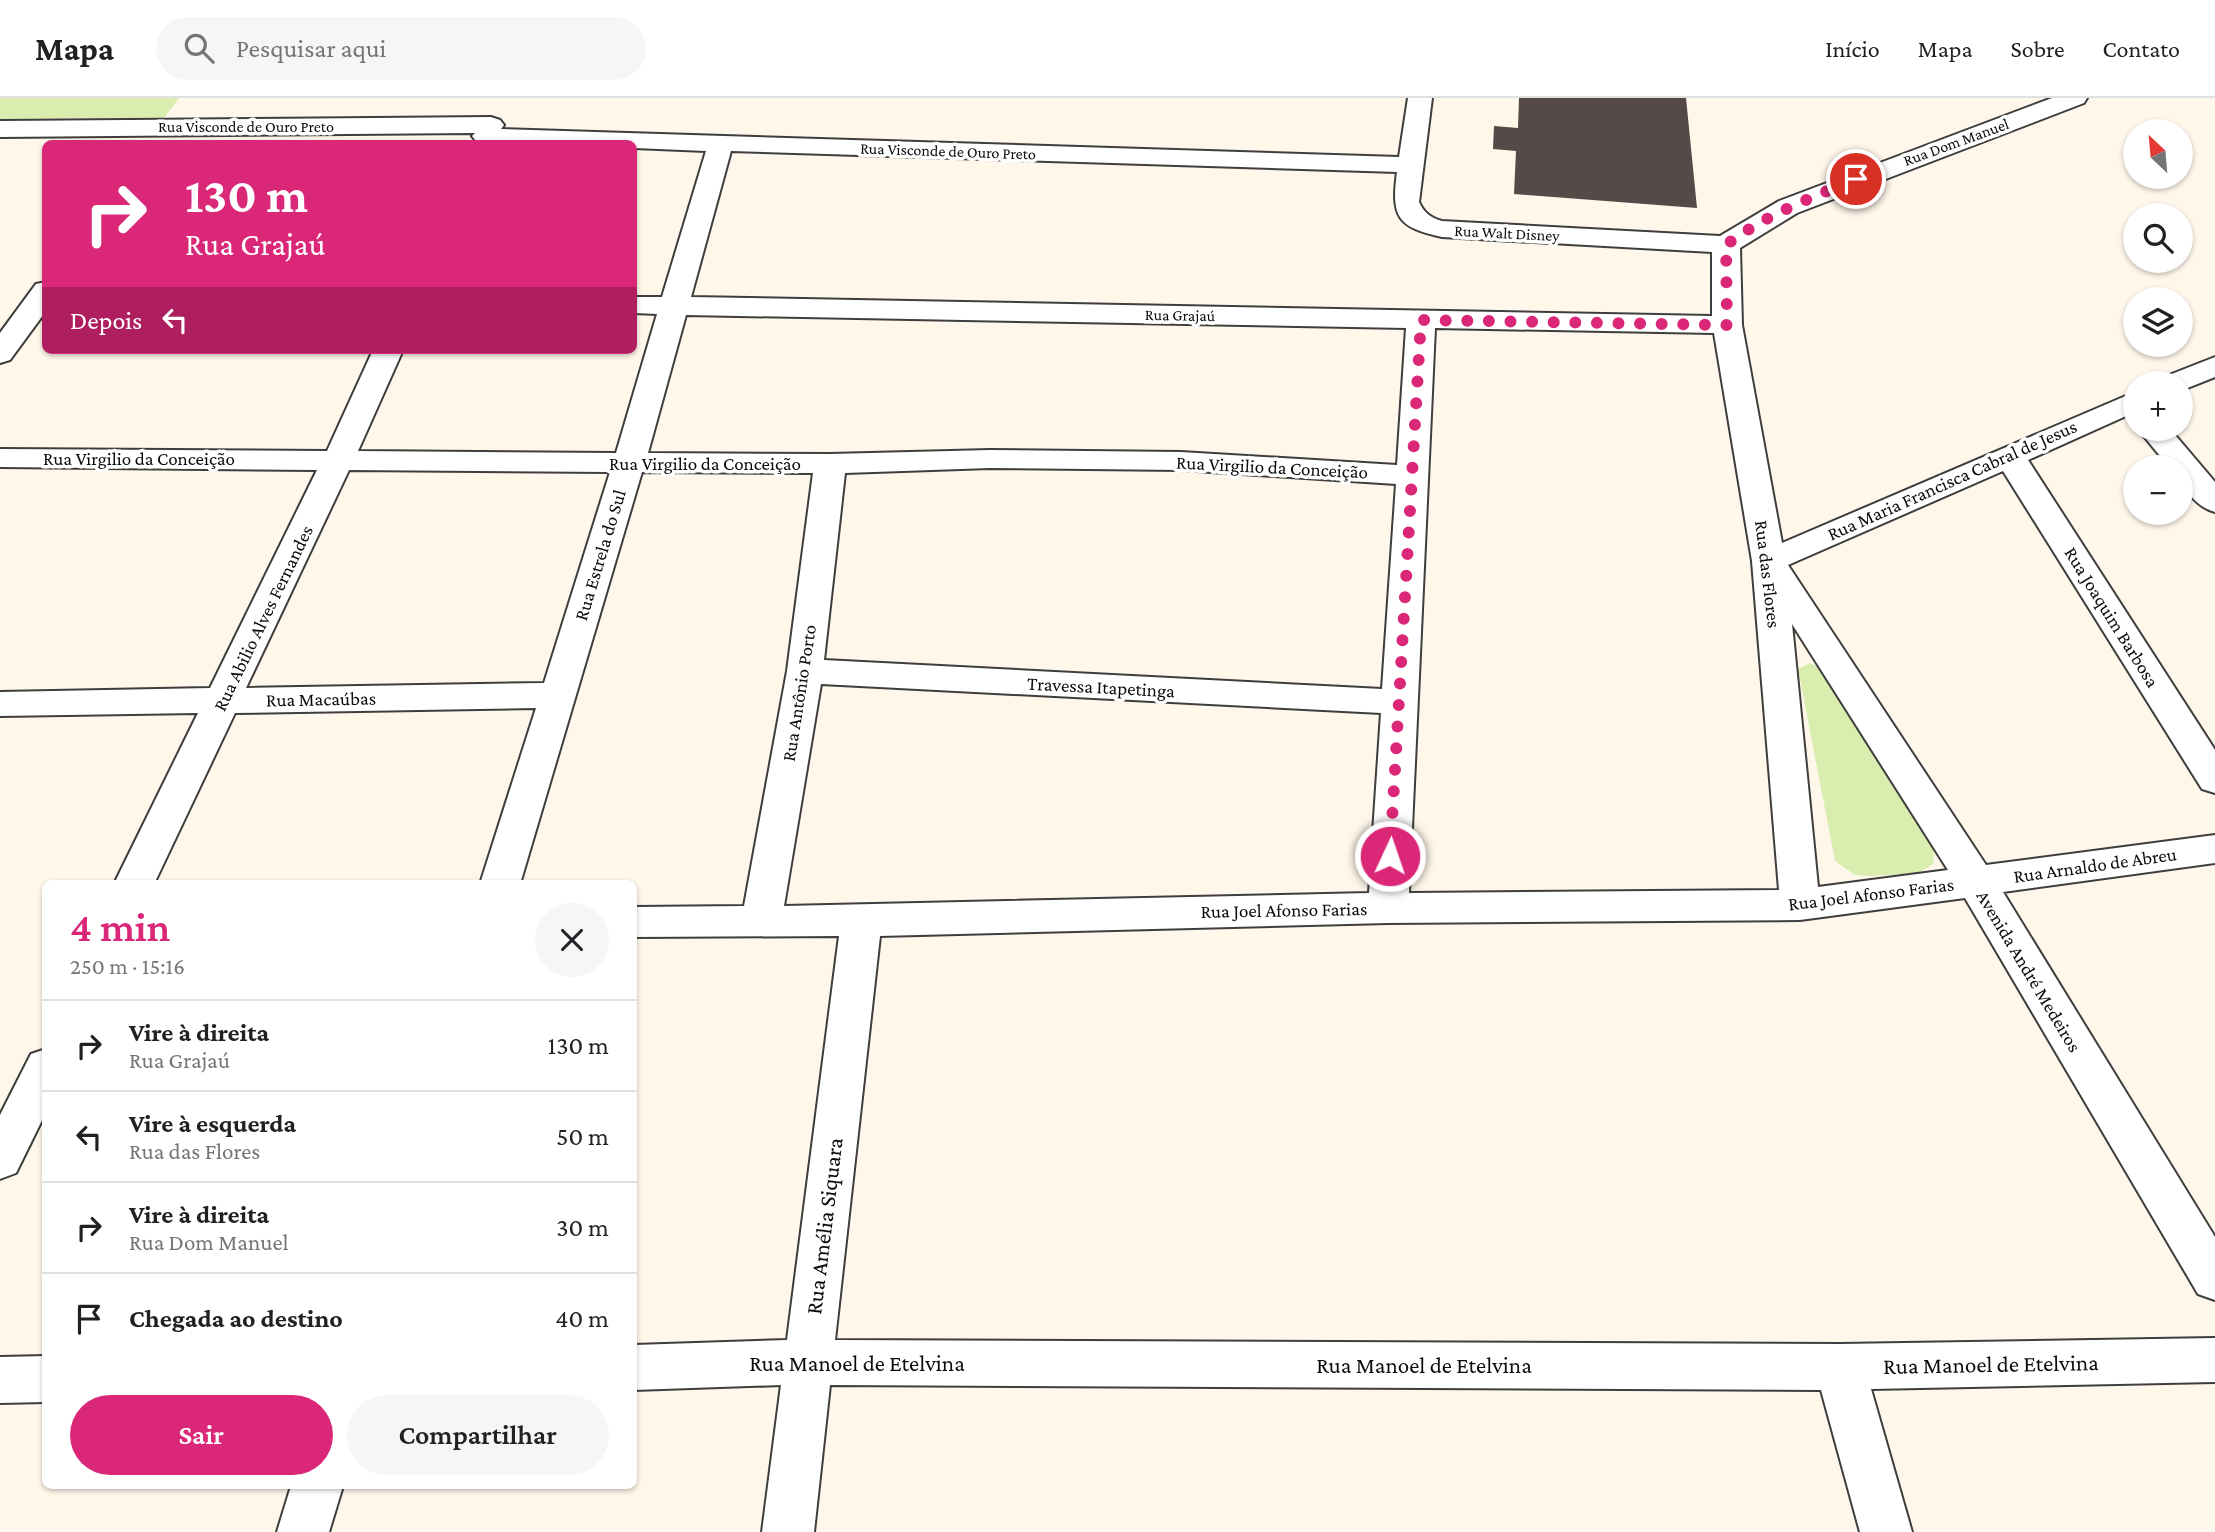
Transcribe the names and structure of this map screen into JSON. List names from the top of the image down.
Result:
{
  "streets": {
    "street": [
      "Rua Visconde de Ouro Preto",
      "Rua Dom Manuel",
      "Rua Walt Disney",
      "Rua Grajaú",
      "Rua Virgilio da Conceição",
      "Rua Maria Francisca Cabral de Jesus",
      "Rua Estrela do Sul",
      "Rua das Flores",
      "Rua Joaquim Barbosa",
      "Rua Abilio Alves Fernandes",
      "Travessa Itapetinga",
      "Rua Antônio Porto",
      "Rua Macaúbas",
      "Rua Arnaldo de Abreu",
      "Rua Joel Afonso Farias",
      "Avenida André Medeiros",
      "Rua Amélia Siquara",
      "Rua Manoel de Etelvina"
    ]
  },
  "crossings": [
    ["Rua Visconde de Ouro Preto", "Rua Walt Disney"],
    ["Rua Visconde de Ouro Preto", "Rua Estrela do Sul"],
    ["Rua Dom Manuel", "Rua Walt Disney"],
    ["Rua Dom Manuel", "Rua das Flores"],
    ["Rua Walt Disney", "Rua das Flores"],
    ["Rua Grajaú", "Rua Estrela do Sul"],
    ["Rua Grajaú", "Rua das Flores"],
    ["Rua Virgilio da Conceição", "Rua Estrela do Sul"],
    ["Rua Virgilio da Conceição", "Rua Abilio Alves Fernandes"],
    ["Rua Virgilio da Conceição", "Rua Antônio Porto"],
    ["Rua Maria Francisca Cabral de Jesus", "Rua das Flores"],
    ["Rua Maria Francisca Cabral de Jesus", "Rua Joaquim Barbosa"],
    ["Rua Maria Francisca Cabral de Jesus", "Avenida André Medeiros"],
    ["Rua Estrela do Sul", "Rua Macaúbas"],
    ["Rua das Flores", "Rua Joel Afonso Farias"],
    ["Rua das Flores", "Avenida André Medeiros"],
    ["Rua Abilio Alves Fernandes", "Rua Macaúbas"],
    ["Travessa Itapetinga", "Rua Antônio Porto"],
    ["Rua Antônio Porto", "Rua Joel Afonso Farias"],
    ["Rua Arnaldo de Abreu", "Rua Joel Afonso Farias"],
    ["Rua Arnaldo de Abreu", "Avenida André Medeiros"],
    ["Rua Joel Afonso Farias", "Avenida André Medeiros"],
    ["Rua Joel Afonso Farias", "Rua Amélia Siquara"],
    ["Rua Amélia Siquara", "Rua Manoel de Etelvina"]
  ],
  "north": "top left",
  "page": {
    "header": "Mapa",
    "search": "Pesquisar aqui",
    "nav": [
      "Início",
      "Mapa",
      "Sobre",
      "Contato"
    ],
    "map_buttons": ["+", "−"],
    "turn": ["130 m", "Rua Grajaú"],
    "then": "Depois",
    "heading": ["4 min", "250 m · 15:16"],
    "list": [
      {
        "name": "Vire à direita",
        "note": "Rua Grajaú",
        "value": "130 m"
      },
      {
        "name": "Vire à esquerda",
        "note": "Rua das Flores",
        "value": "50 m"
      },
      {
        "name": "Vire à direita",
        "note": "Rua Dom Manuel",
        "value": "30 m"
      },
      {
        "name": "Chegada ao destino",
        "value": "40 m"
      }
    ],
    "buttons": ["Sair", "Compartilhar"]
  }
}
